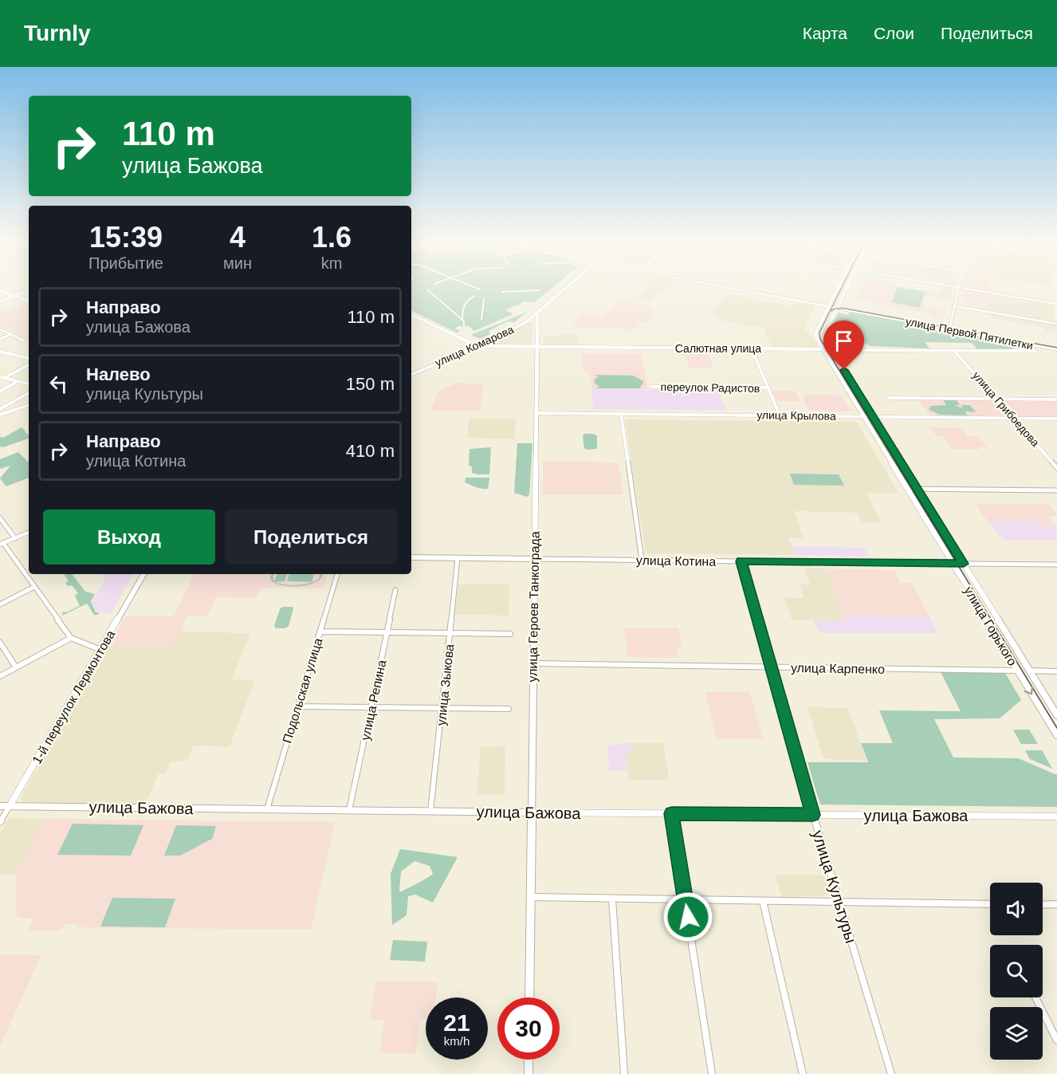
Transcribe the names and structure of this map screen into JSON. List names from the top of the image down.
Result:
{
  "streets": {
    "main road": [
      "улица Первой Пятилетки",
      "улица Комарова",
      "Салютная улица",
      "улица Котина",
      "улица Героев Танкограда",
      "улица Горького",
      "улица Карпенко",
      "улица Бажова"
    ],
    "street": [
      "переулок Радистов",
      "улица Грибоедова",
      "улица Крылова",
      "улица Зыкова",
      "Подольская улица",
      "1-й переулок Лермонтова",
      "улица Репина",
      "улица Культуры"
    ]
  },
  "crossings": [
    ["улица Первой Пятилетки", "улица Горького"],
    ["улица Комарова", "Салютная улица"],
    ["улица Комарова", "улица Героев Танкограда"],
    ["Салютная улица", "улица Грибоедова"],
    ["Салютная улица", "улица Героев Танкограда"],
    ["Салютная улица", "улица Горького"],
    ["улица Грибоедова", "улица Крылова"],
    ["улица Крылова", "улица Героев Танкограда"],
    ["улица Крылова", "улица Горького"],
    ["улица Котина", "улица Героев Танкограда"],
    ["улица Котина", "улица Горького"],
    ["улица Котина", "улица Зыкова"],
    ["улица Котина", "улица Культуры"],
    ["улица Героев Танкограда", "улица Карпенко"],
    ["улица Героев Танкограда", "улица Бажова"],
    ["улица Горького", "улица Карпенко"],
    ["улица Карпенко", "улица Культуры"],
    ["улица Зыкова", "улица Бажова"],
    ["Подольская улица", "улица Бажова"],
    ["1-й переулок Лермонтова", "улица Бажова"],
    ["улица Репина", "улица Бажова"],
    ["улица Бажова", "улица Культуры"]
  ],
  "page": {
    "header": "Turnly",
    "nav": ["Карта", "Слои", "Поделиться"],
    "turn": ["110 m", "улица Бажова"],
    "eta": [
      "15:39",
      "Прибытие",
      "4",
      "мин",
      "1.6",
      "km"
    ],
    "list": [
      {
        "name": "Направо",
        "note": "улица Бажова",
        "value": "110 m"
      },
      {
        "name": "Налево",
        "note": "улица Культуры",
        "value": "150 m"
      },
      {
        "name": "Направо",
        "note": "улица Котина",
        "value": "410 m"
      }
    ],
    "buttons": ["Выход", "Поделиться"],
    "speed": "21 km/h",
    "limit": "30"
  }
}
